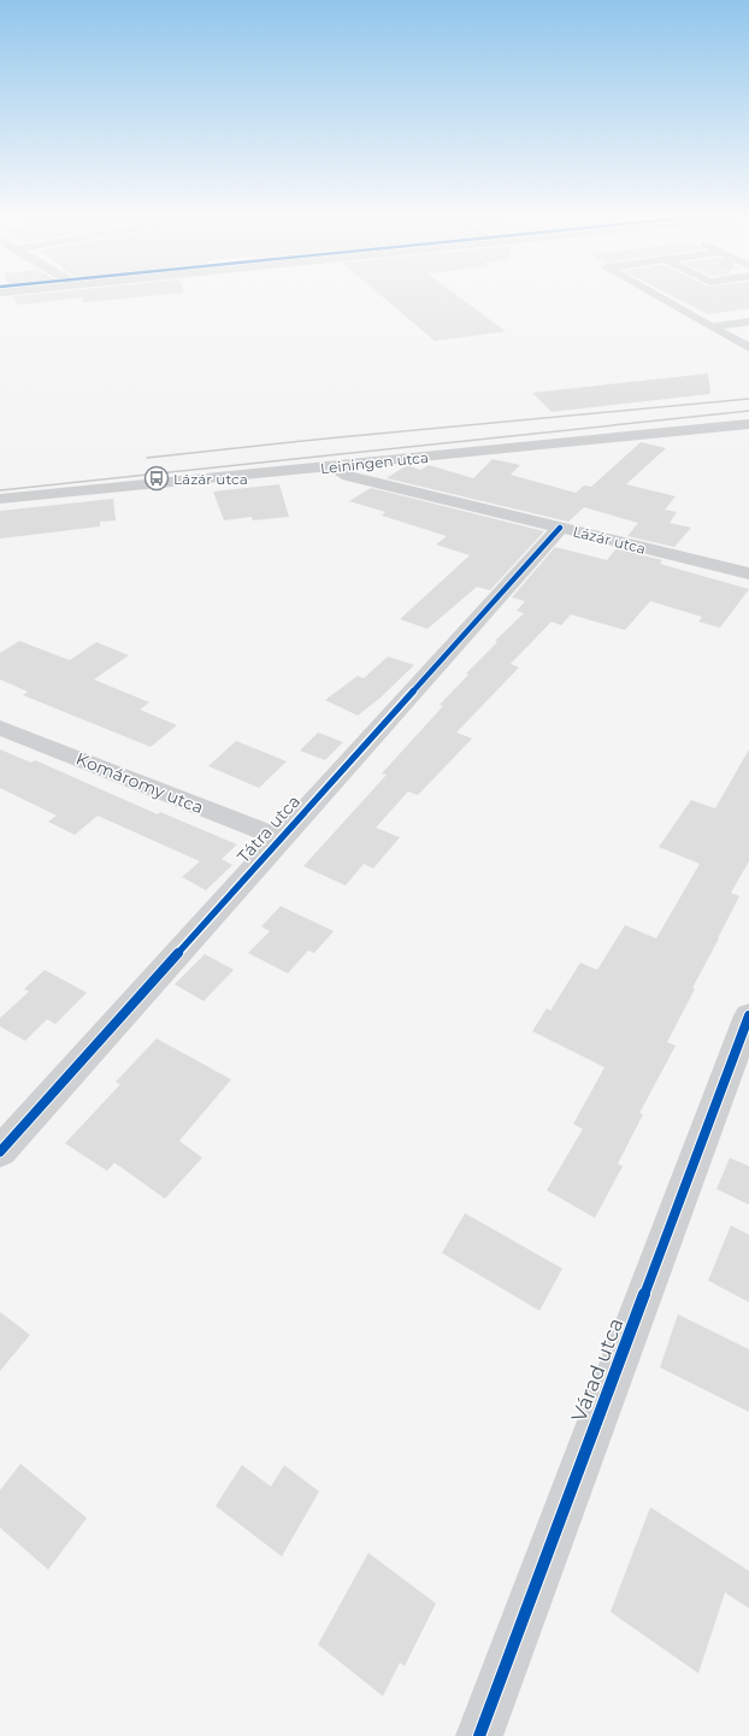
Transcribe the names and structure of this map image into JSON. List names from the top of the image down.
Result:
{
  "streets": {
    "street": [
      "Leiningen utca",
      "Lázár utca",
      "Komáromy utca",
      "Tátra utca",
      "Várad utca"
    ]
  },
  "crossings": [
    ["Leiningen utca", "Lázár utca"],
    ["Lázár utca", "Tátra utca"],
    ["Komáromy utca", "Tátra utca"]
  ],
  "places": {
    "bus stop": ["Lázár utca"]
  }
}
